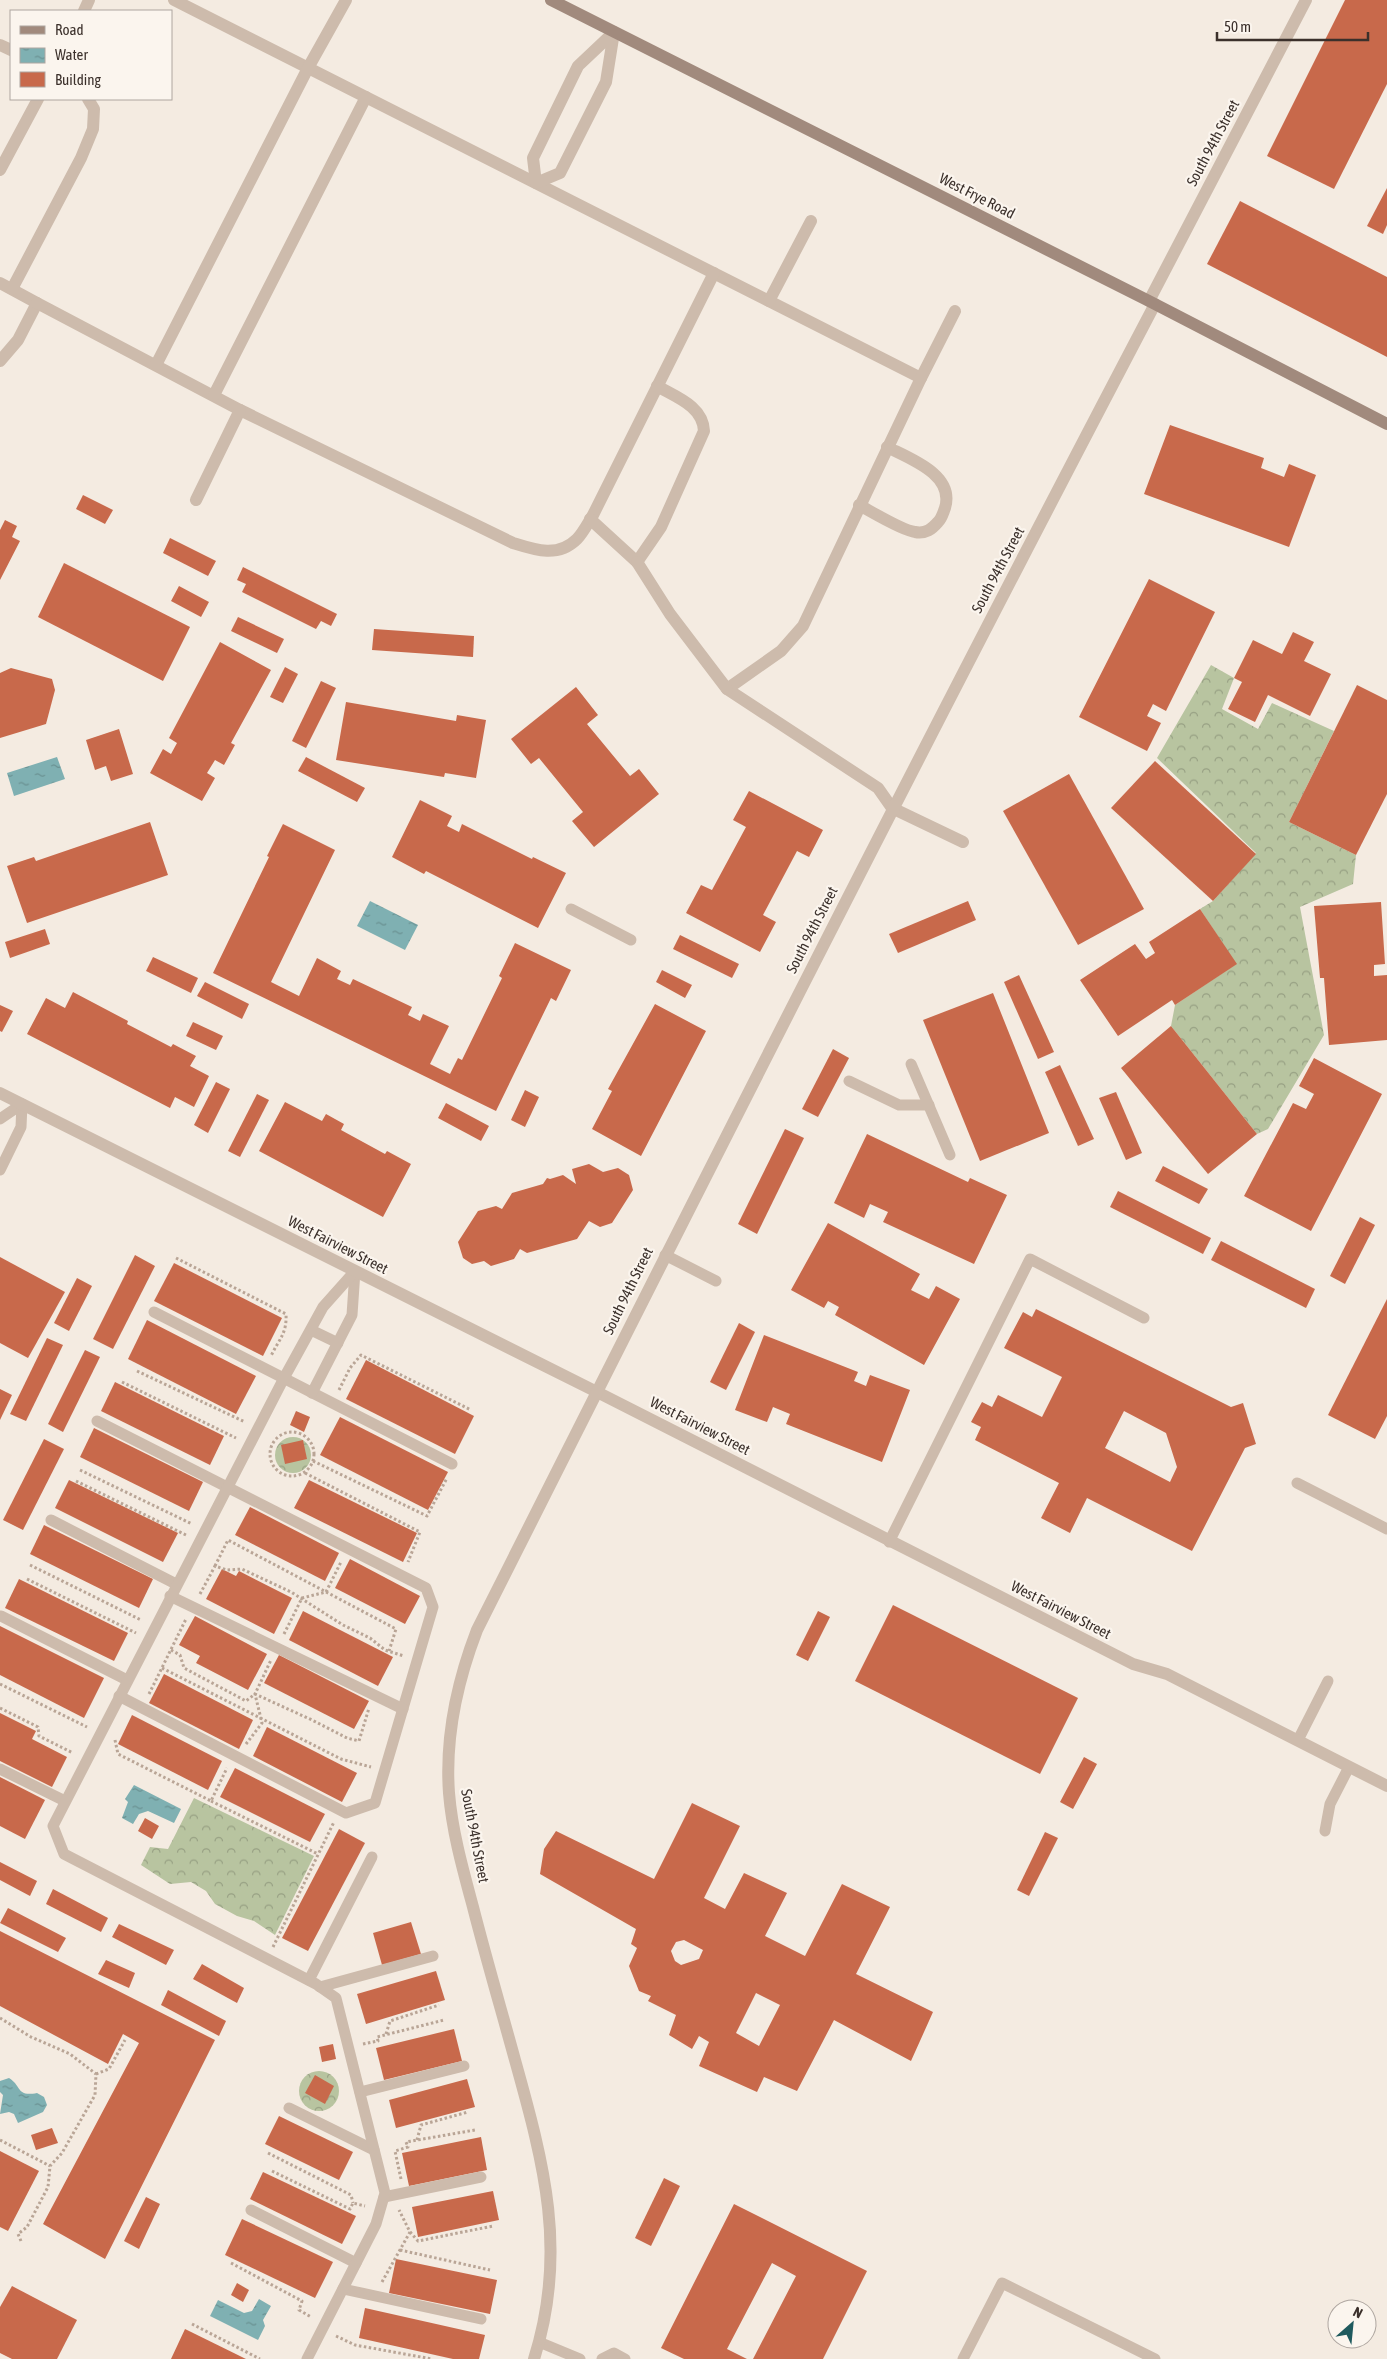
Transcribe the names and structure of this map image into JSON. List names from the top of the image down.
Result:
{
  "streets": {
    "street": ["South 94th Street", "West Frye Road", "West Fairview Street"]
  },
  "crossings": [
    ["South 94th Street", "West Frye Road"],
    ["South 94th Street", "West Fairview Street"]
  ],
  "legend": ["Road", "Water", "Building"],
  "scale_bar": "50 m",
  "north": "top right"
}
